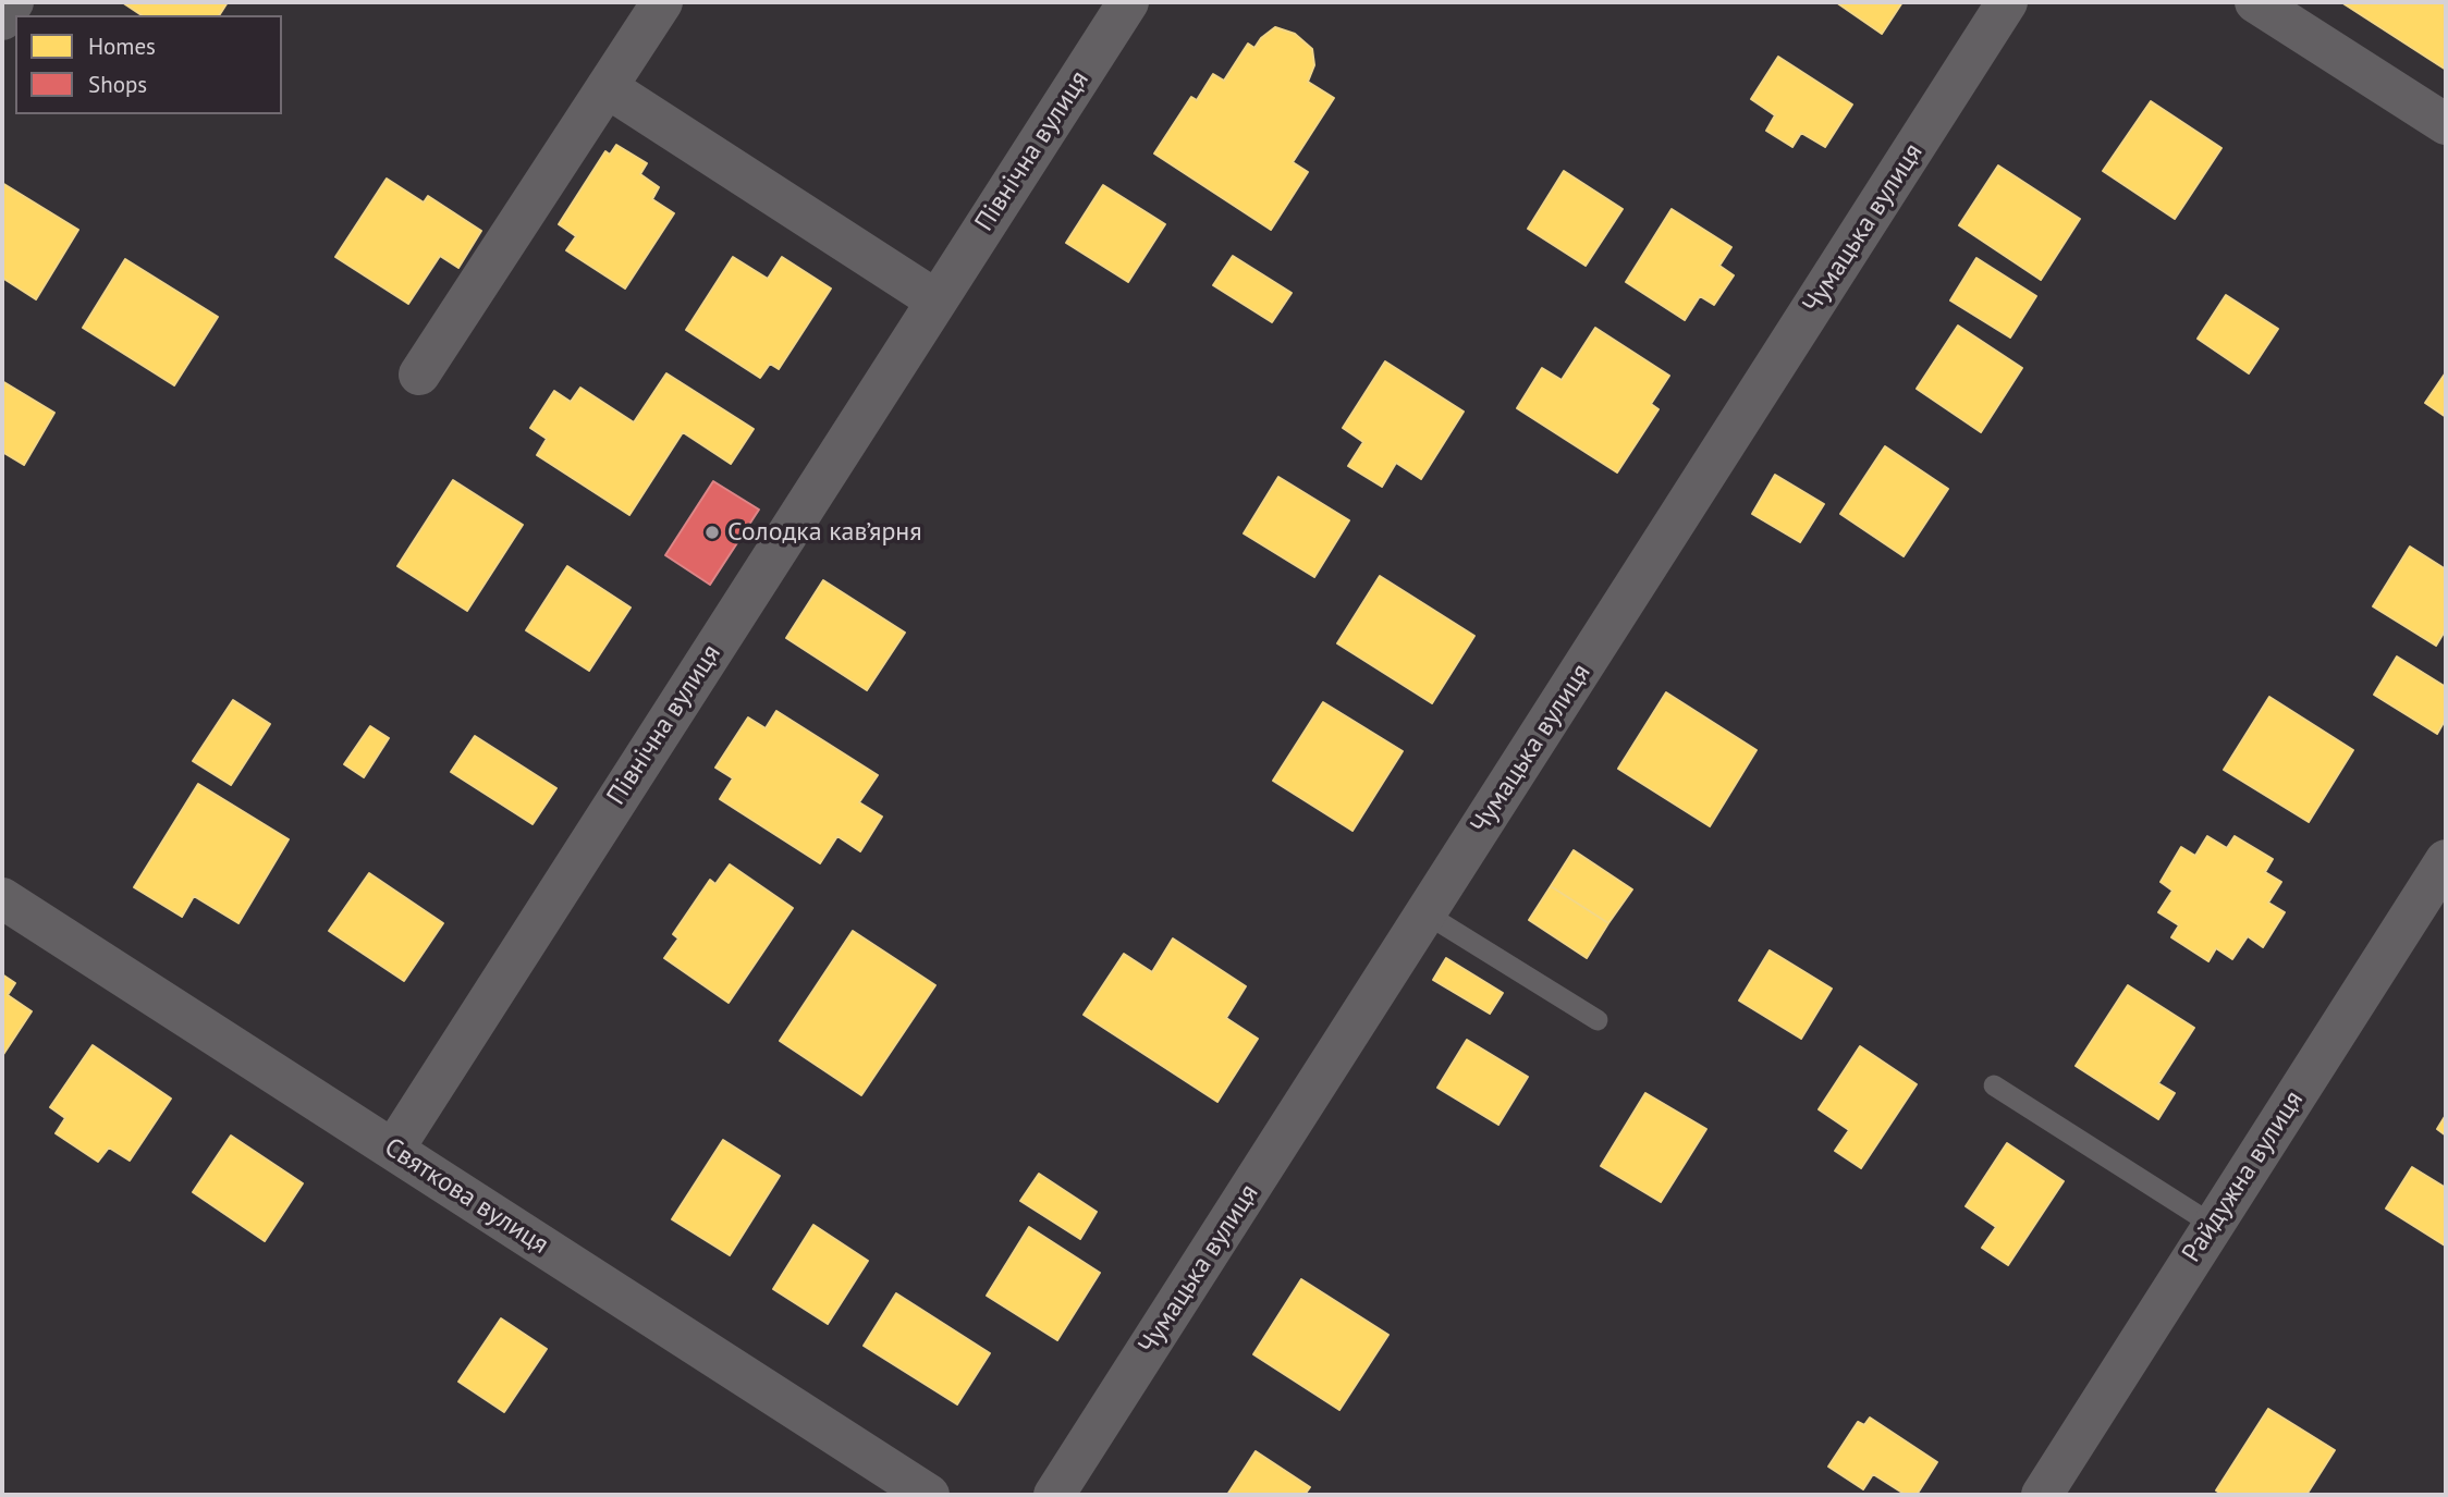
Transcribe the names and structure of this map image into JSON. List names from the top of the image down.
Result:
{
  "streets": {
    "street": [
      "Північна вулиця",
      "Чумацька вулиця",
      "Райдужна вулиця",
      "Святкова вулиця"
    ]
  },
  "crossings": [
    ["Північна вулиця", "Святкова вулиця"]
  ],
  "places": ["Солодка кав’ярня"],
  "legend": ["Homes", "Shops"]
}
